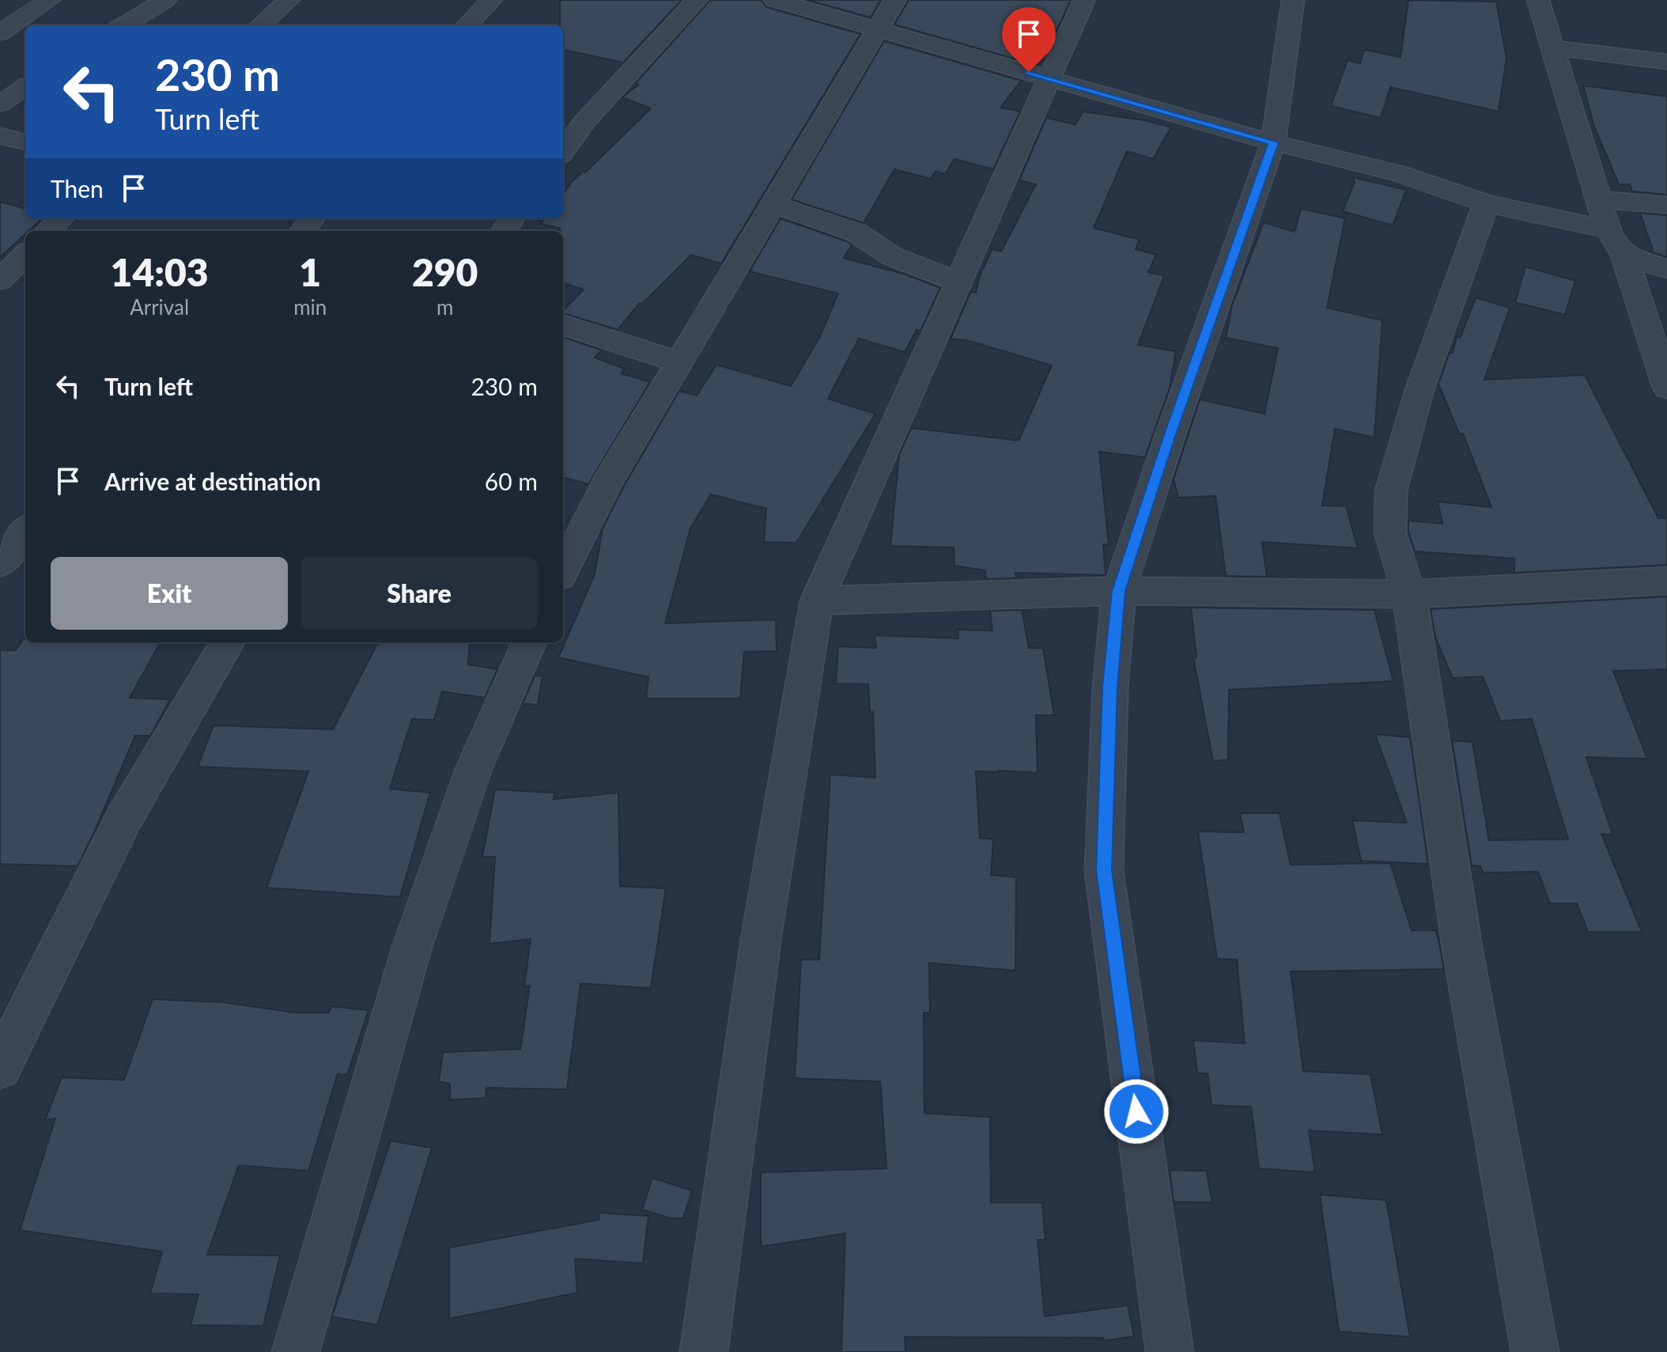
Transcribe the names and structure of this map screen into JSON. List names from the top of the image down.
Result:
{
  "page": {
    "turn": ["230 m", "Turn left"],
    "then": "Then",
    "eta": [
      "14:03",
      "Arrival",
      "1",
      "min",
      "290",
      "m"
    ],
    "list": [
      {
        "name": "Turn left",
        "value": "230 m"
      },
      {
        "name": "Arrive at destination",
        "value": "60 m"
      }
    ],
    "buttons": ["Exit", "Share"]
  }
}
